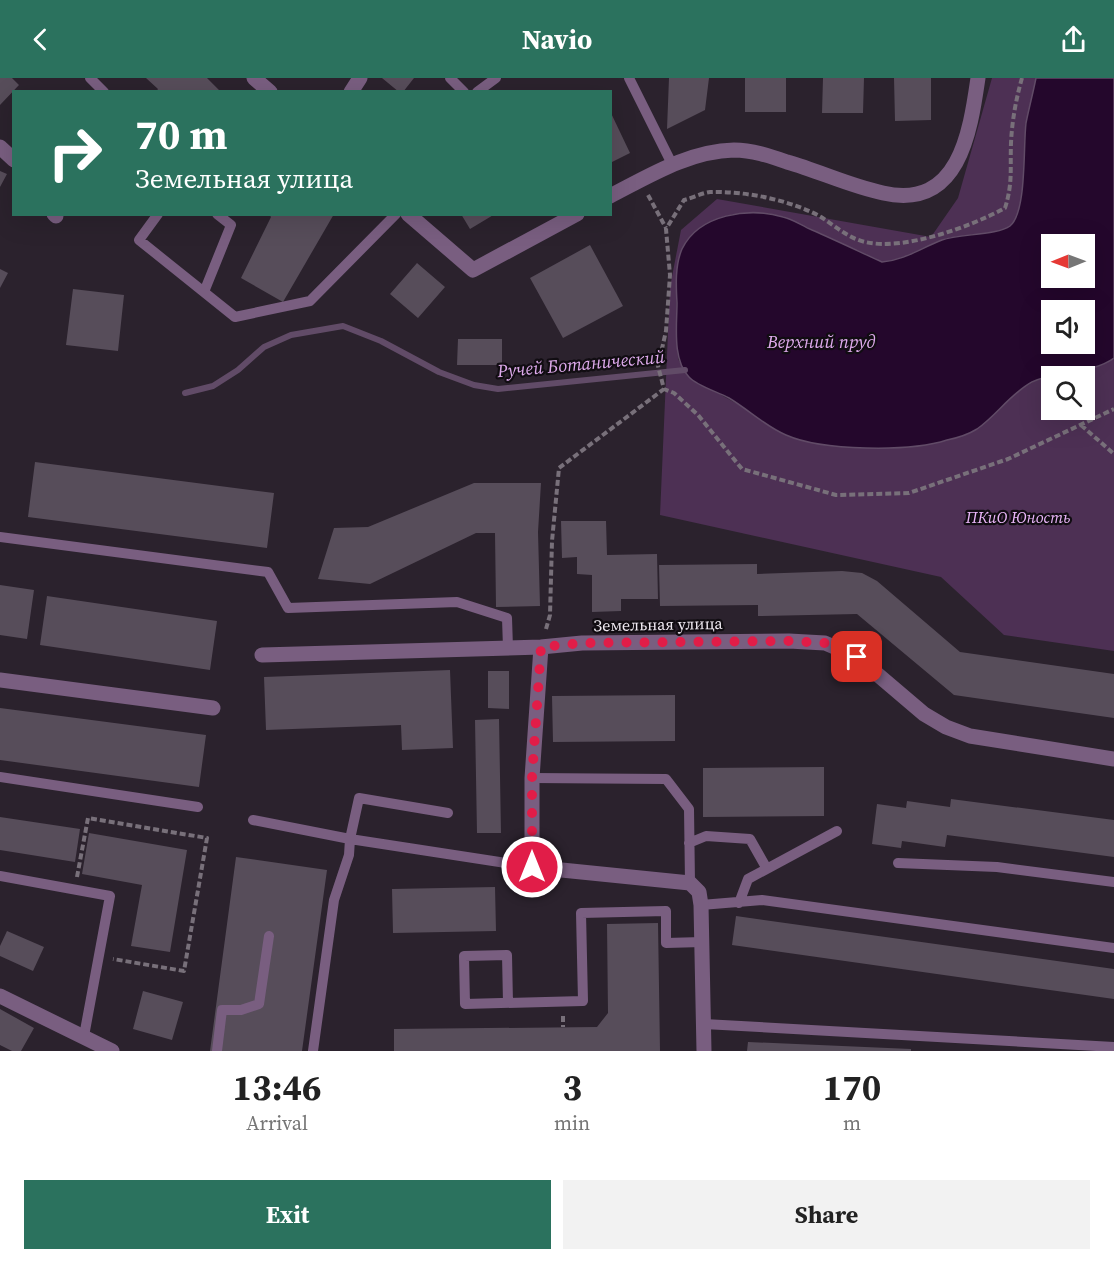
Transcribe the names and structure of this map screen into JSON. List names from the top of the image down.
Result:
{
  "streets": {
    "street": ["Земельная улица"]
  },
  "water": ["Верхний пруд", "Ручей Ботанический"],
  "parks": ["ПКиО Юность"],
  "north": "left",
  "page": {
    "header": "Navio",
    "turn": ["70 m", "Земельная улица"],
    "eta": [
      "13:46",
      "Arrival",
      "3",
      "min",
      "170",
      "m"
    ],
    "buttons": ["Exit", "Share"]
  }
}
